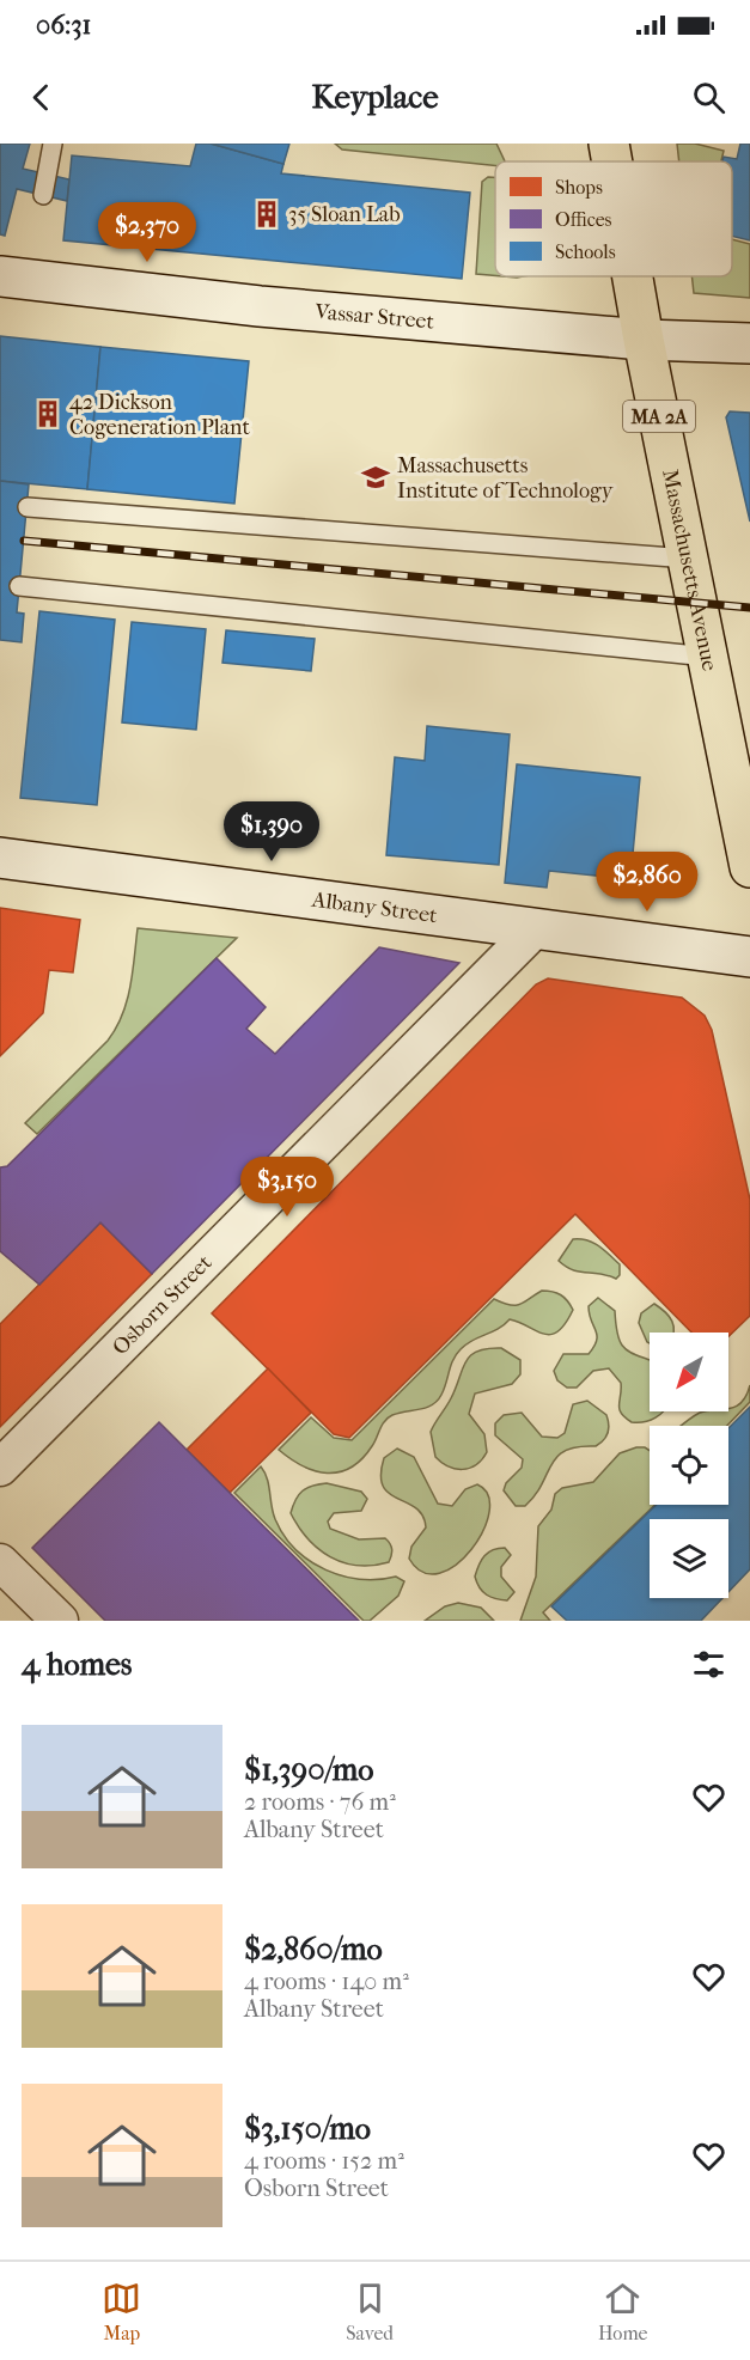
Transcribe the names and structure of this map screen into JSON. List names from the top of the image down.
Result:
{
  "streets": {
    "main road": [
      "Vassar Street",
      "MA 2A",
      "Massachusetts Avenue",
      "Albany Street"
    ],
    "street": ["Osborn Street"]
  },
  "crossings": [
    ["Vassar Street", "Massachusetts Avenue"],
    ["Albany Street", "Osborn Street"]
  ],
  "places": {
    "building": ["35 Sloan Lab", "42 Dickson Cogeneration Plant"],
    "school or university": ["Massachusetts Institute of Technology"]
  },
  "legend": ["Shops", "Offices", "Schools"],
  "north": "bottom left",
  "page": {
    "status": "06:31",
    "header": "Keyplace",
    "price": [
      "$2,370",
      "$1,390",
      "$2,860",
      "$3,150"
    ],
    "heading": "4 homes",
    "list": [
      {
        "name": "$1,390/mo",
        "note": "2 rooms · 76 m² · Albany Street"
      },
      {
        "name": "$2,860/mo",
        "note": "4 rooms · 140 m² · Albany Street"
      },
      {
        "name": "$3,150/mo",
        "note": "4 rooms · 152 m² · Osborn Street"
      }
    ],
    "tabs": ["Map", "Saved", "Home"]
  }
}
